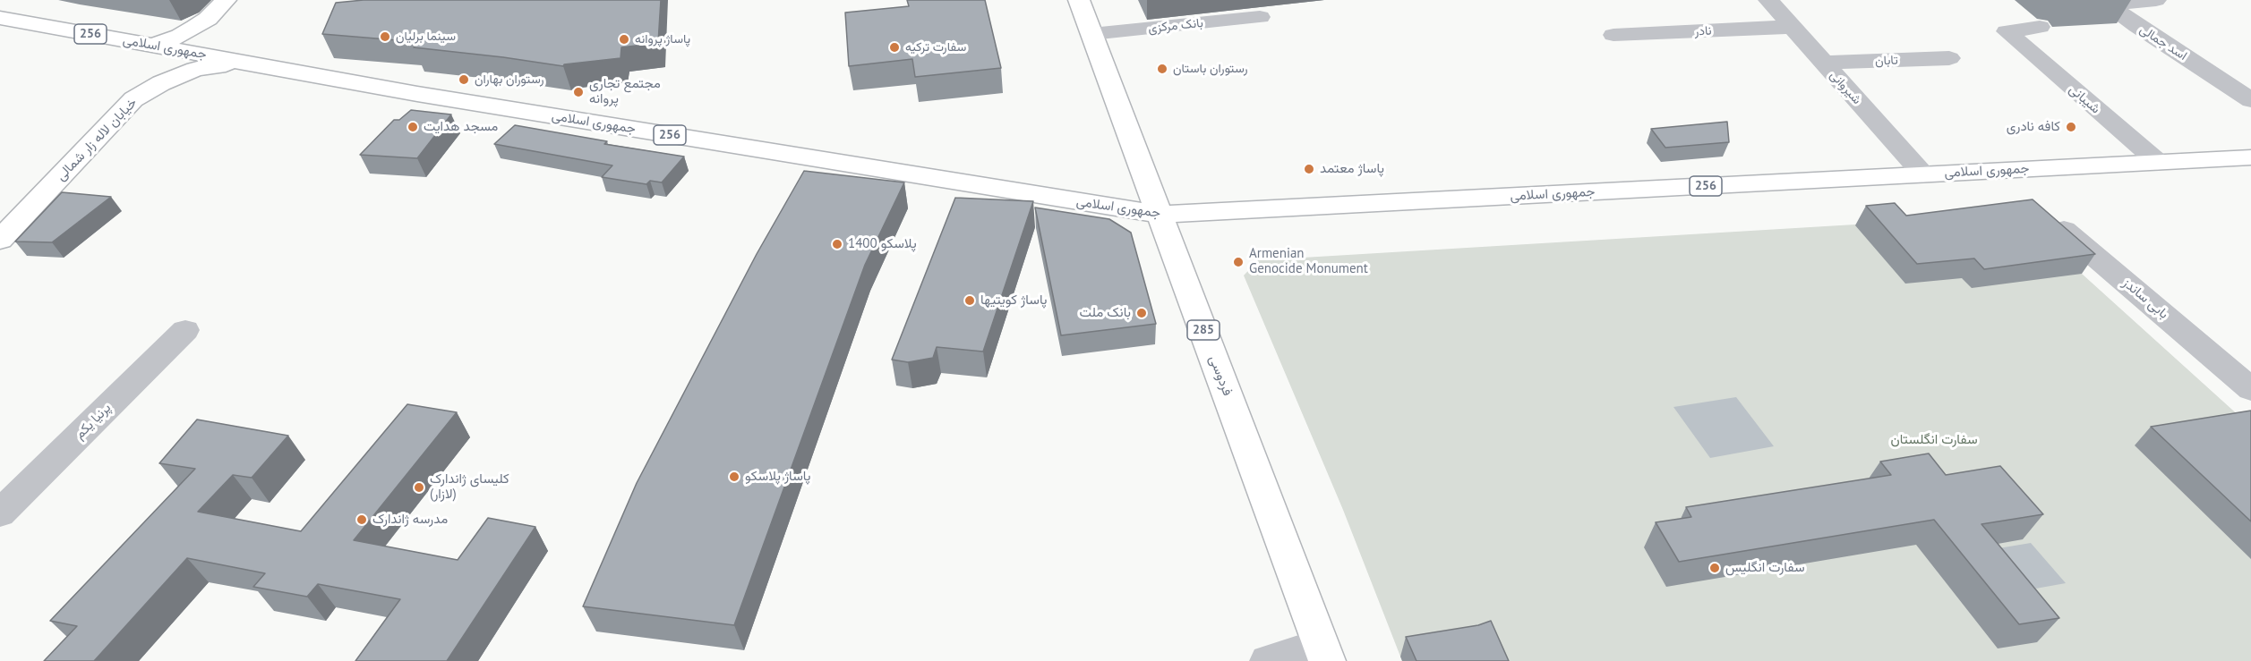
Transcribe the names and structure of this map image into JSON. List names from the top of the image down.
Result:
{
  "streets": {
    "main road": [
      "256",
      "جمهوری اسلامی",
      "خیابان لاله زار شمالی",
      "285",
      "فردوسی"
    ],
    "street": [
      "بانک مرکزی",
      "نادر",
      "اسد جمالی",
      "تابان",
      "شیروانی",
      "شیبانی",
      "بابی ساندز",
      "پرنیا یکم"
    ]
  },
  "crossings": [
    ["بانک مرکزی", "فردوسی"],
    ["نادر", "شیروانی"],
    ["جمهوری اسلامی", "شیروانی"],
    ["جمهوری اسلامی", "شیبانی"],
    ["جمهوری اسلامی", "خیابان لاله زار شمالی"],
    ["جمهوری اسلامی", "فردوسی"],
    ["تابان", "شیروانی"]
  ],
  "parks": ["سفارت انگلستان"],
  "places": [
    "سینما برلیان",
    "پاساژ پروانه",
    "سفارت ترکیه",
    "رستوران باستان",
    "رستوران بهاران",
    "مجتمع تجاری پروانه",
    "مسجد هدایت",
    "کافه نادری",
    "پاساژ معتمد",
    "پلاسکو 1400",
    "Armenian Genocide Monument",
    "پاساژ کویتیها",
    "بانک ملت",
    "پاساژ پلاسکو",
    "کلیسای ژاندارک (لازار)",
    "مدرسه ژاندارک",
    "سفارت انگلیس"
  ]
}
